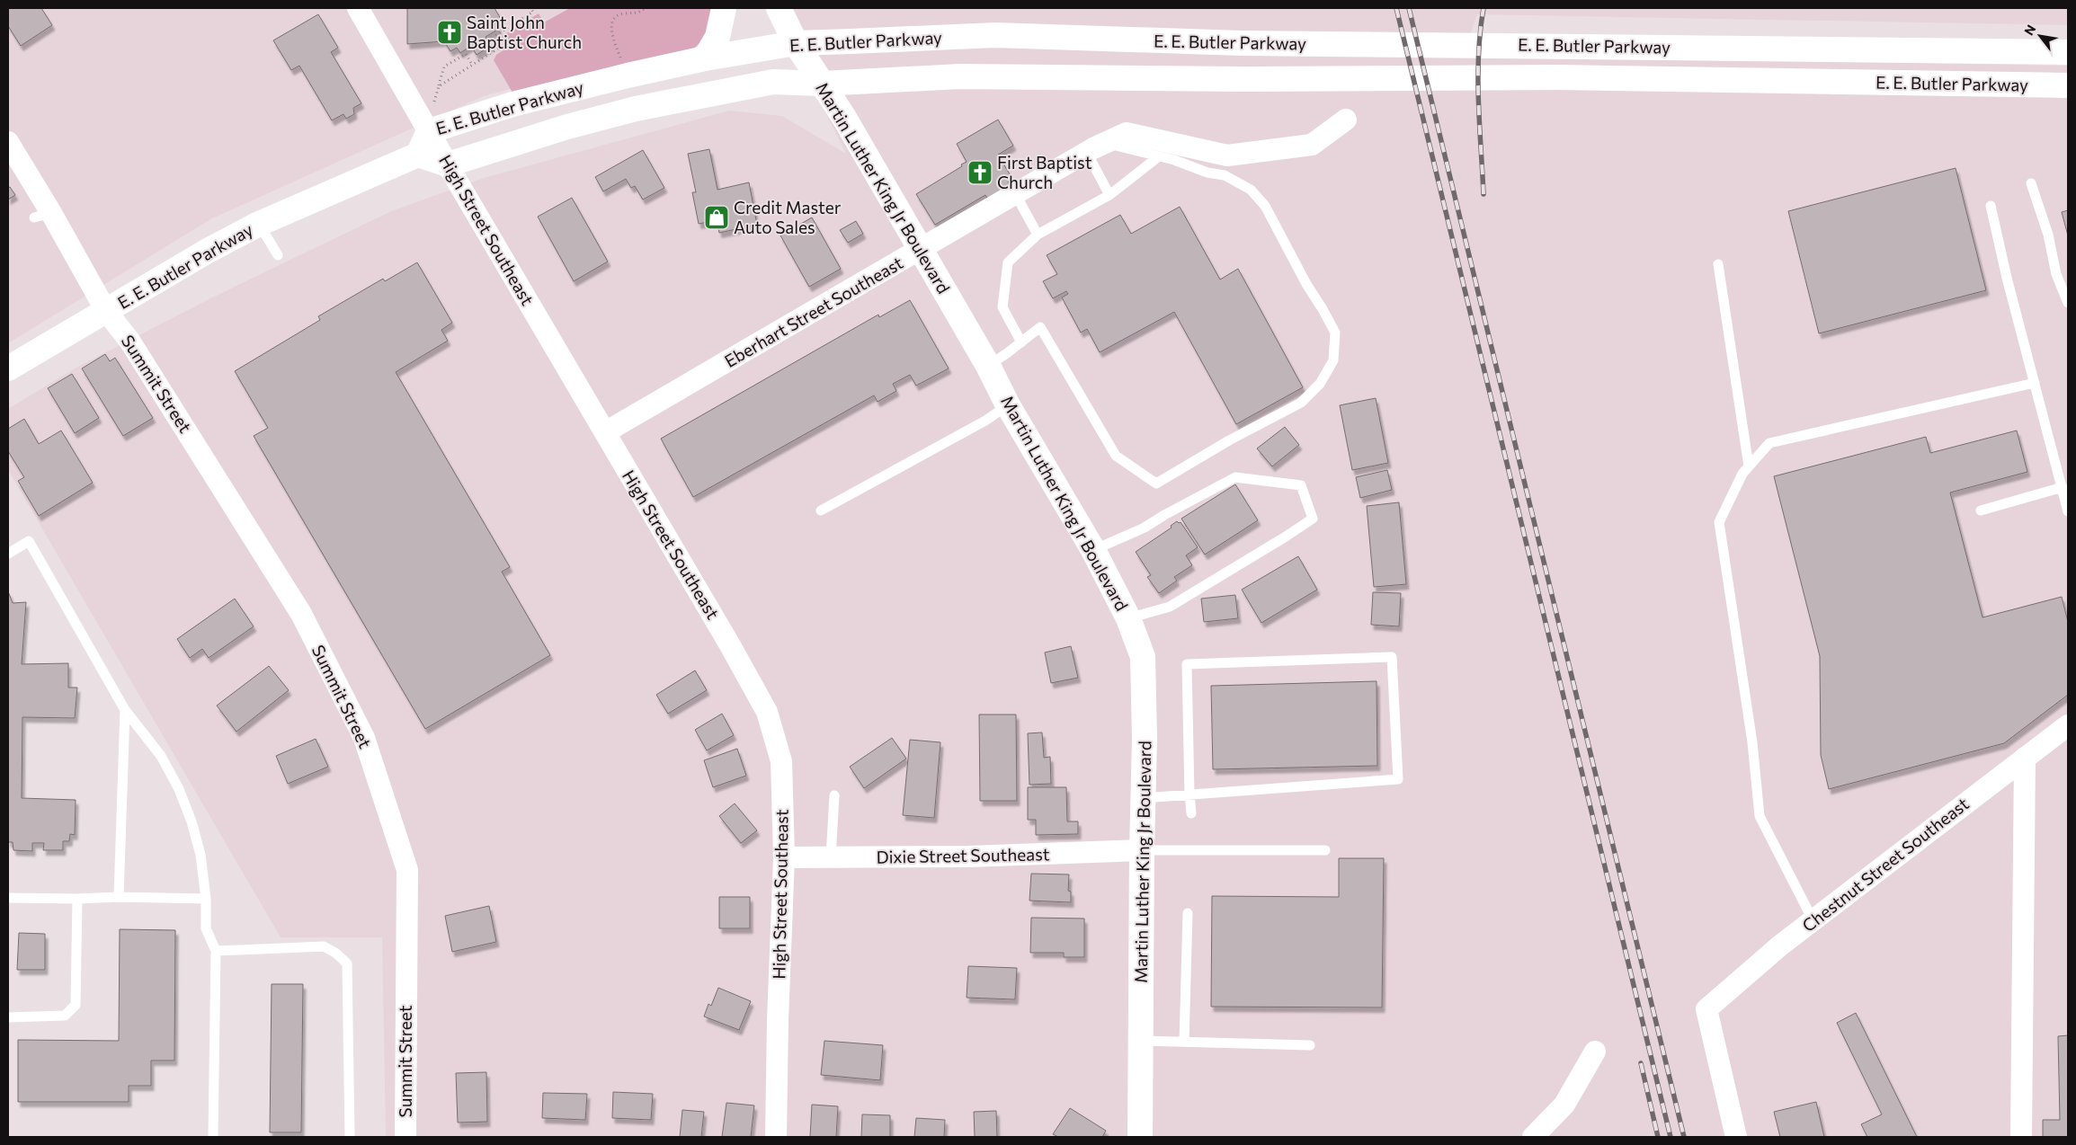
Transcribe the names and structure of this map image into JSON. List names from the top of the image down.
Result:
{
  "streets": {
    "main road": ["E. E. Butler Parkway", "Martin Luther King Jr Boulevard"],
    "street": [
      "High Street Southeast",
      "Eberhart Street Southeast",
      "Summit Street",
      "Dixie Street Southeast",
      "Chestnut Street Southeast"
    ]
  },
  "crossings": [
    ["E. E. Butler Parkway", "Martin Luther King Jr Boulevard"],
    ["E. E. Butler Parkway", "High Street Southeast"],
    ["E. E. Butler Parkway", "Summit Street"],
    ["Martin Luther King Jr Boulevard", "Eberhart Street Southeast"],
    ["Martin Luther King Jr Boulevard", "Dixie Street Southeast"],
    ["High Street Southeast", "Eberhart Street Southeast"],
    ["High Street Southeast", "Dixie Street Southeast"]
  ],
  "places": {
    "church": ["Saint John Baptist Church", "First Baptist Church"],
    "shop": ["Credit Master Auto Sales"]
  },
  "north": "top left"
}
